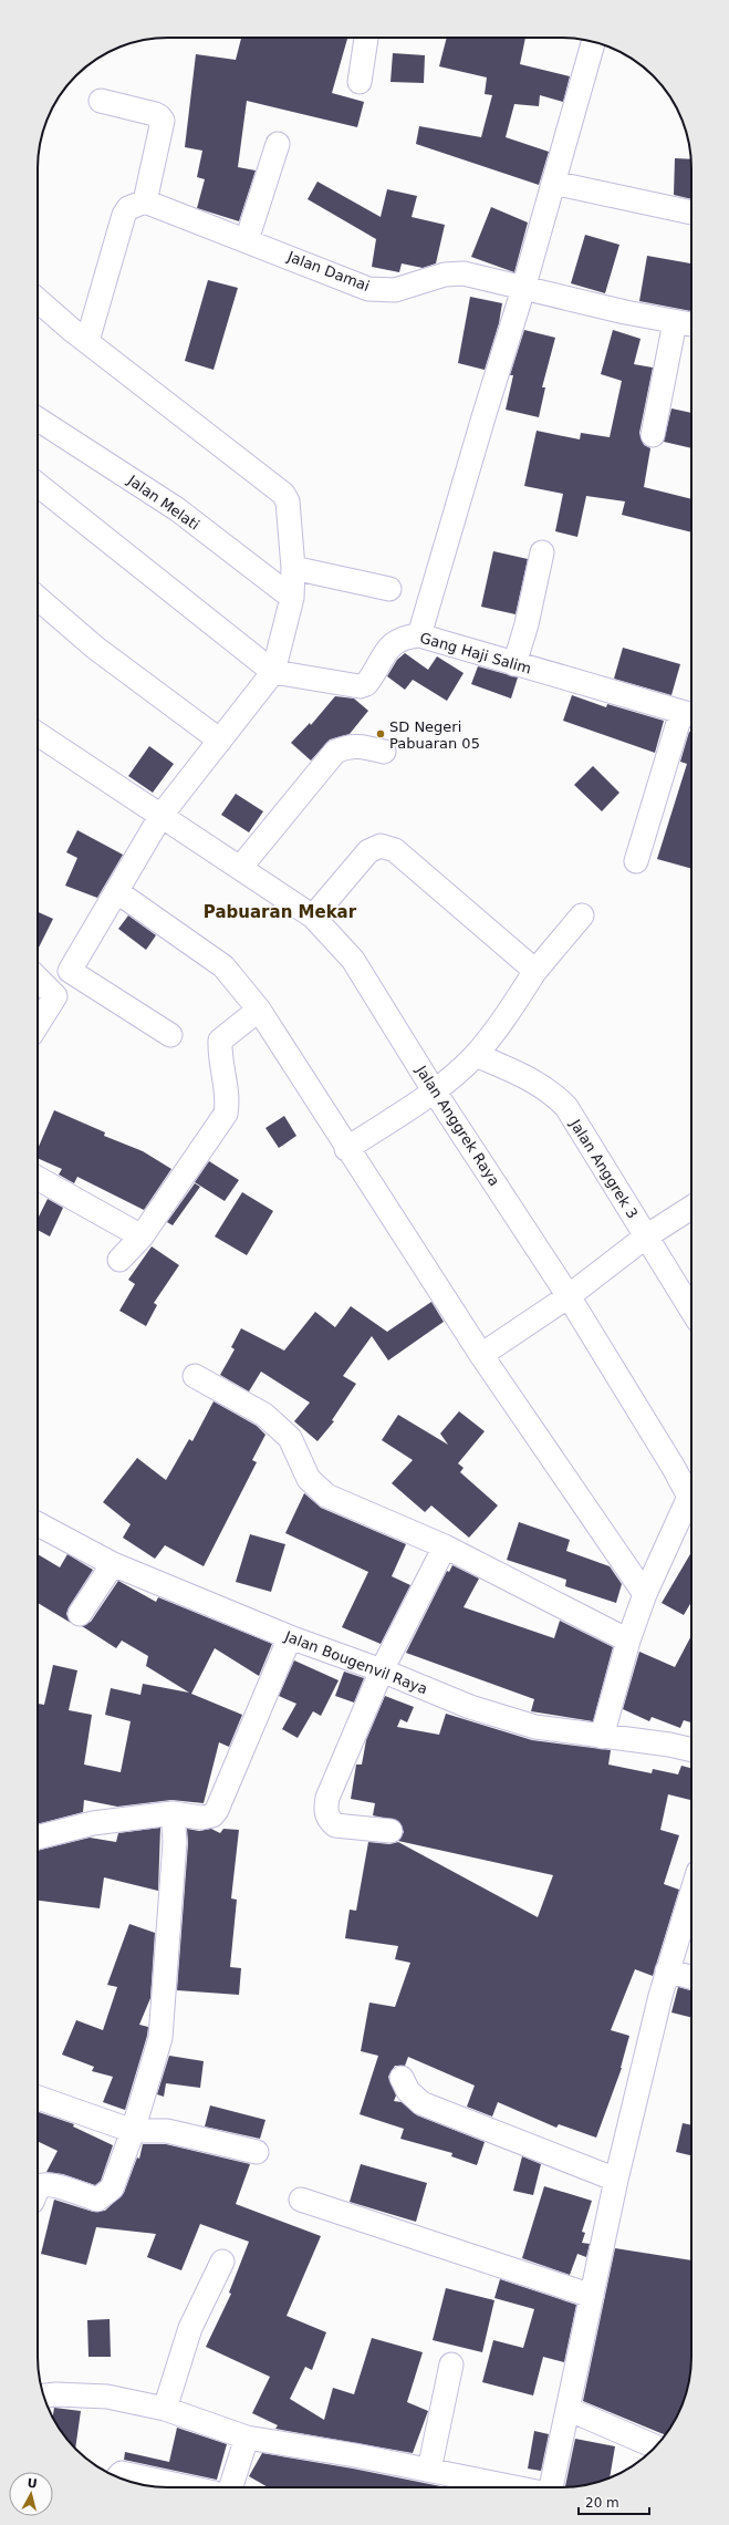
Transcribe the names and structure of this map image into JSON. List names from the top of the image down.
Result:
{
  "streets": {
    "street": [
      "Jalan Damai",
      "Jalan Melati",
      "Gang Haji Salim",
      "Jalan Anggrek Raya",
      "Jalan Anggrek 3",
      "Jalan Bougenvil Raya"
    ]
  },
  "districts": ["Pabuaran Mekar"],
  "places": ["SD Negeri Pabuaran 05"],
  "scale_bar": "20 m",
  "north": "top"
}
